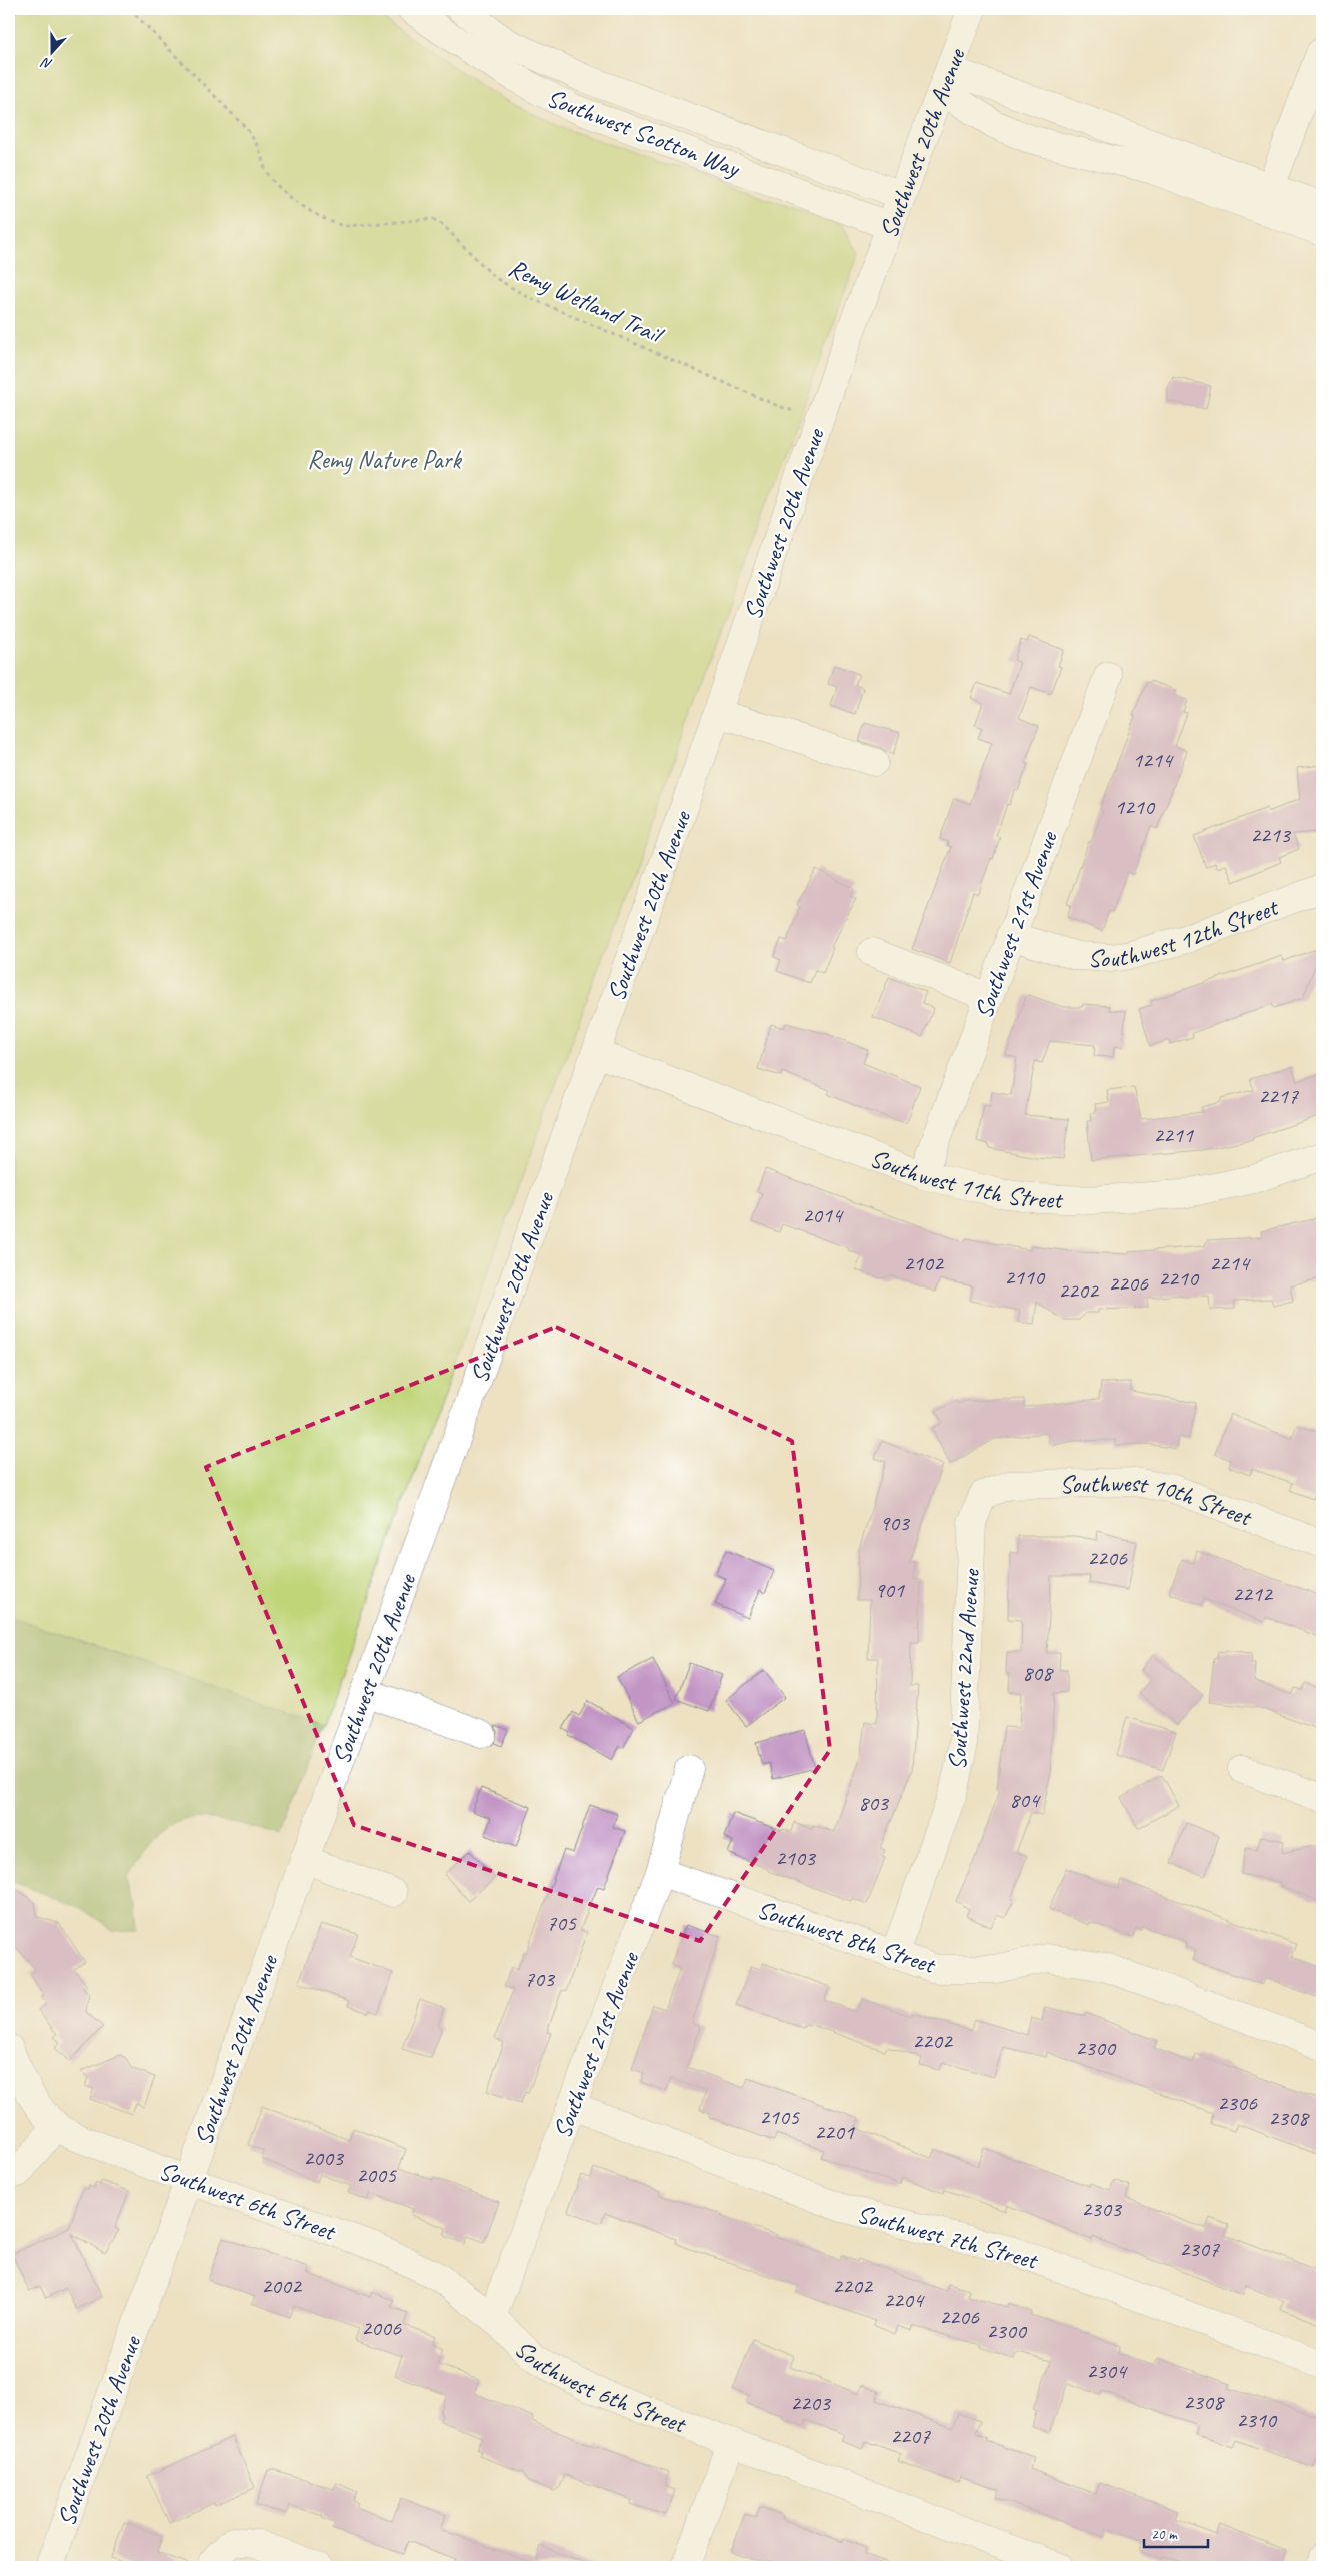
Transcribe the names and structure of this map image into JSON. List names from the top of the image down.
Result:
{
  "streets": {
    "street": [
      "Southwest Scotton Way",
      "Southwest 20th Avenue",
      "Southwest 21st Avenue",
      "Southwest 12th Street",
      "Southwest 11th Street",
      "Southwest 10th Street",
      "Southwest 22nd Avenue",
      "Southwest 8th Street",
      "Southwest 6th Street",
      "Southwest 7th Street"
    ],
    "path": ["Remy Wetland Trail"]
  },
  "crossings": [
    ["Southwest Scotton Way", "Southwest 20th Avenue"],
    ["Southwest 20th Avenue", "Southwest 11th Street"],
    ["Southwest 20th Avenue", "Southwest 6th Street"],
    ["Southwest 21st Avenue", "Southwest 12th Street"],
    ["Southwest 21st Avenue", "Southwest 11th Street"],
    ["Southwest 21st Avenue", "Southwest 8th Street"],
    ["Southwest 21st Avenue", "Southwest 6th Street"],
    ["Southwest 21st Avenue", "Southwest 7th Street"],
    ["Southwest 10th Street", "Southwest 22nd Avenue"],
    ["Southwest 22nd Avenue", "Southwest 8th Street"]
  ],
  "parks": ["Remy Nature Park"],
  "house_numbers": [
    "1214",
    "1210",
    "2213",
    "2217",
    "2211",
    "2014",
    "2102",
    "2214",
    "2110",
    "2210",
    "2206",
    "2202",
    "903",
    "2206",
    "901",
    "2212",
    "808",
    "804",
    "803",
    "2103",
    "705",
    "703",
    "2202",
    "2300",
    "2306",
    "2105",
    "2308",
    "2201",
    "2003",
    "2005",
    "2303",
    "2307",
    "2002",
    "2202",
    "2204",
    "2206",
    "2006",
    "2300",
    "2304",
    "2308",
    "2203",
    "2310",
    "2207"
  ],
  "scale_bar": "20 m",
  "north": "bottom"
}
